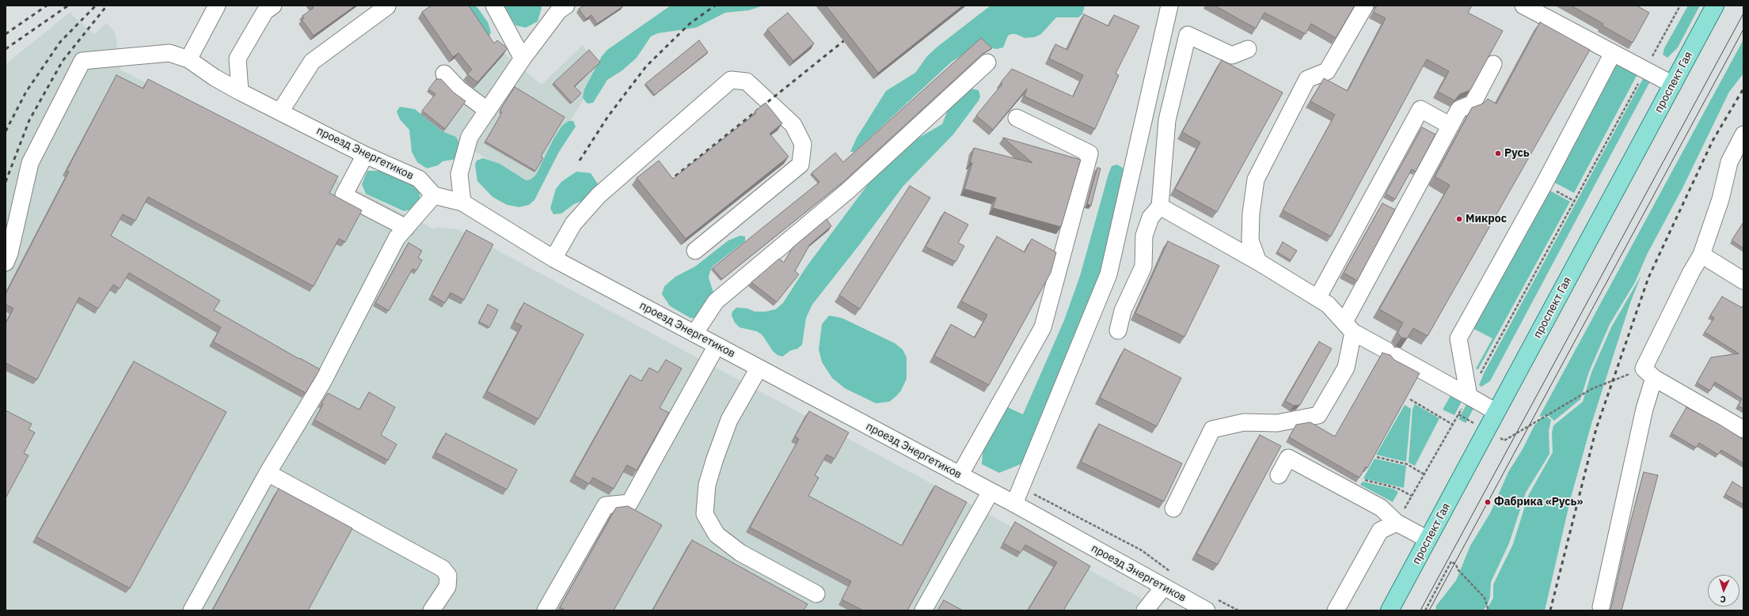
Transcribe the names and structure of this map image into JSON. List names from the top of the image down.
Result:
{
  "streets": {
    "main road": ["проспект Гая"],
    "street": ["проезд Энергетиков"]
  },
  "places": ["Русь", "Микрос", "Фабрика «Русь»"],
  "north": "bottom"
}
